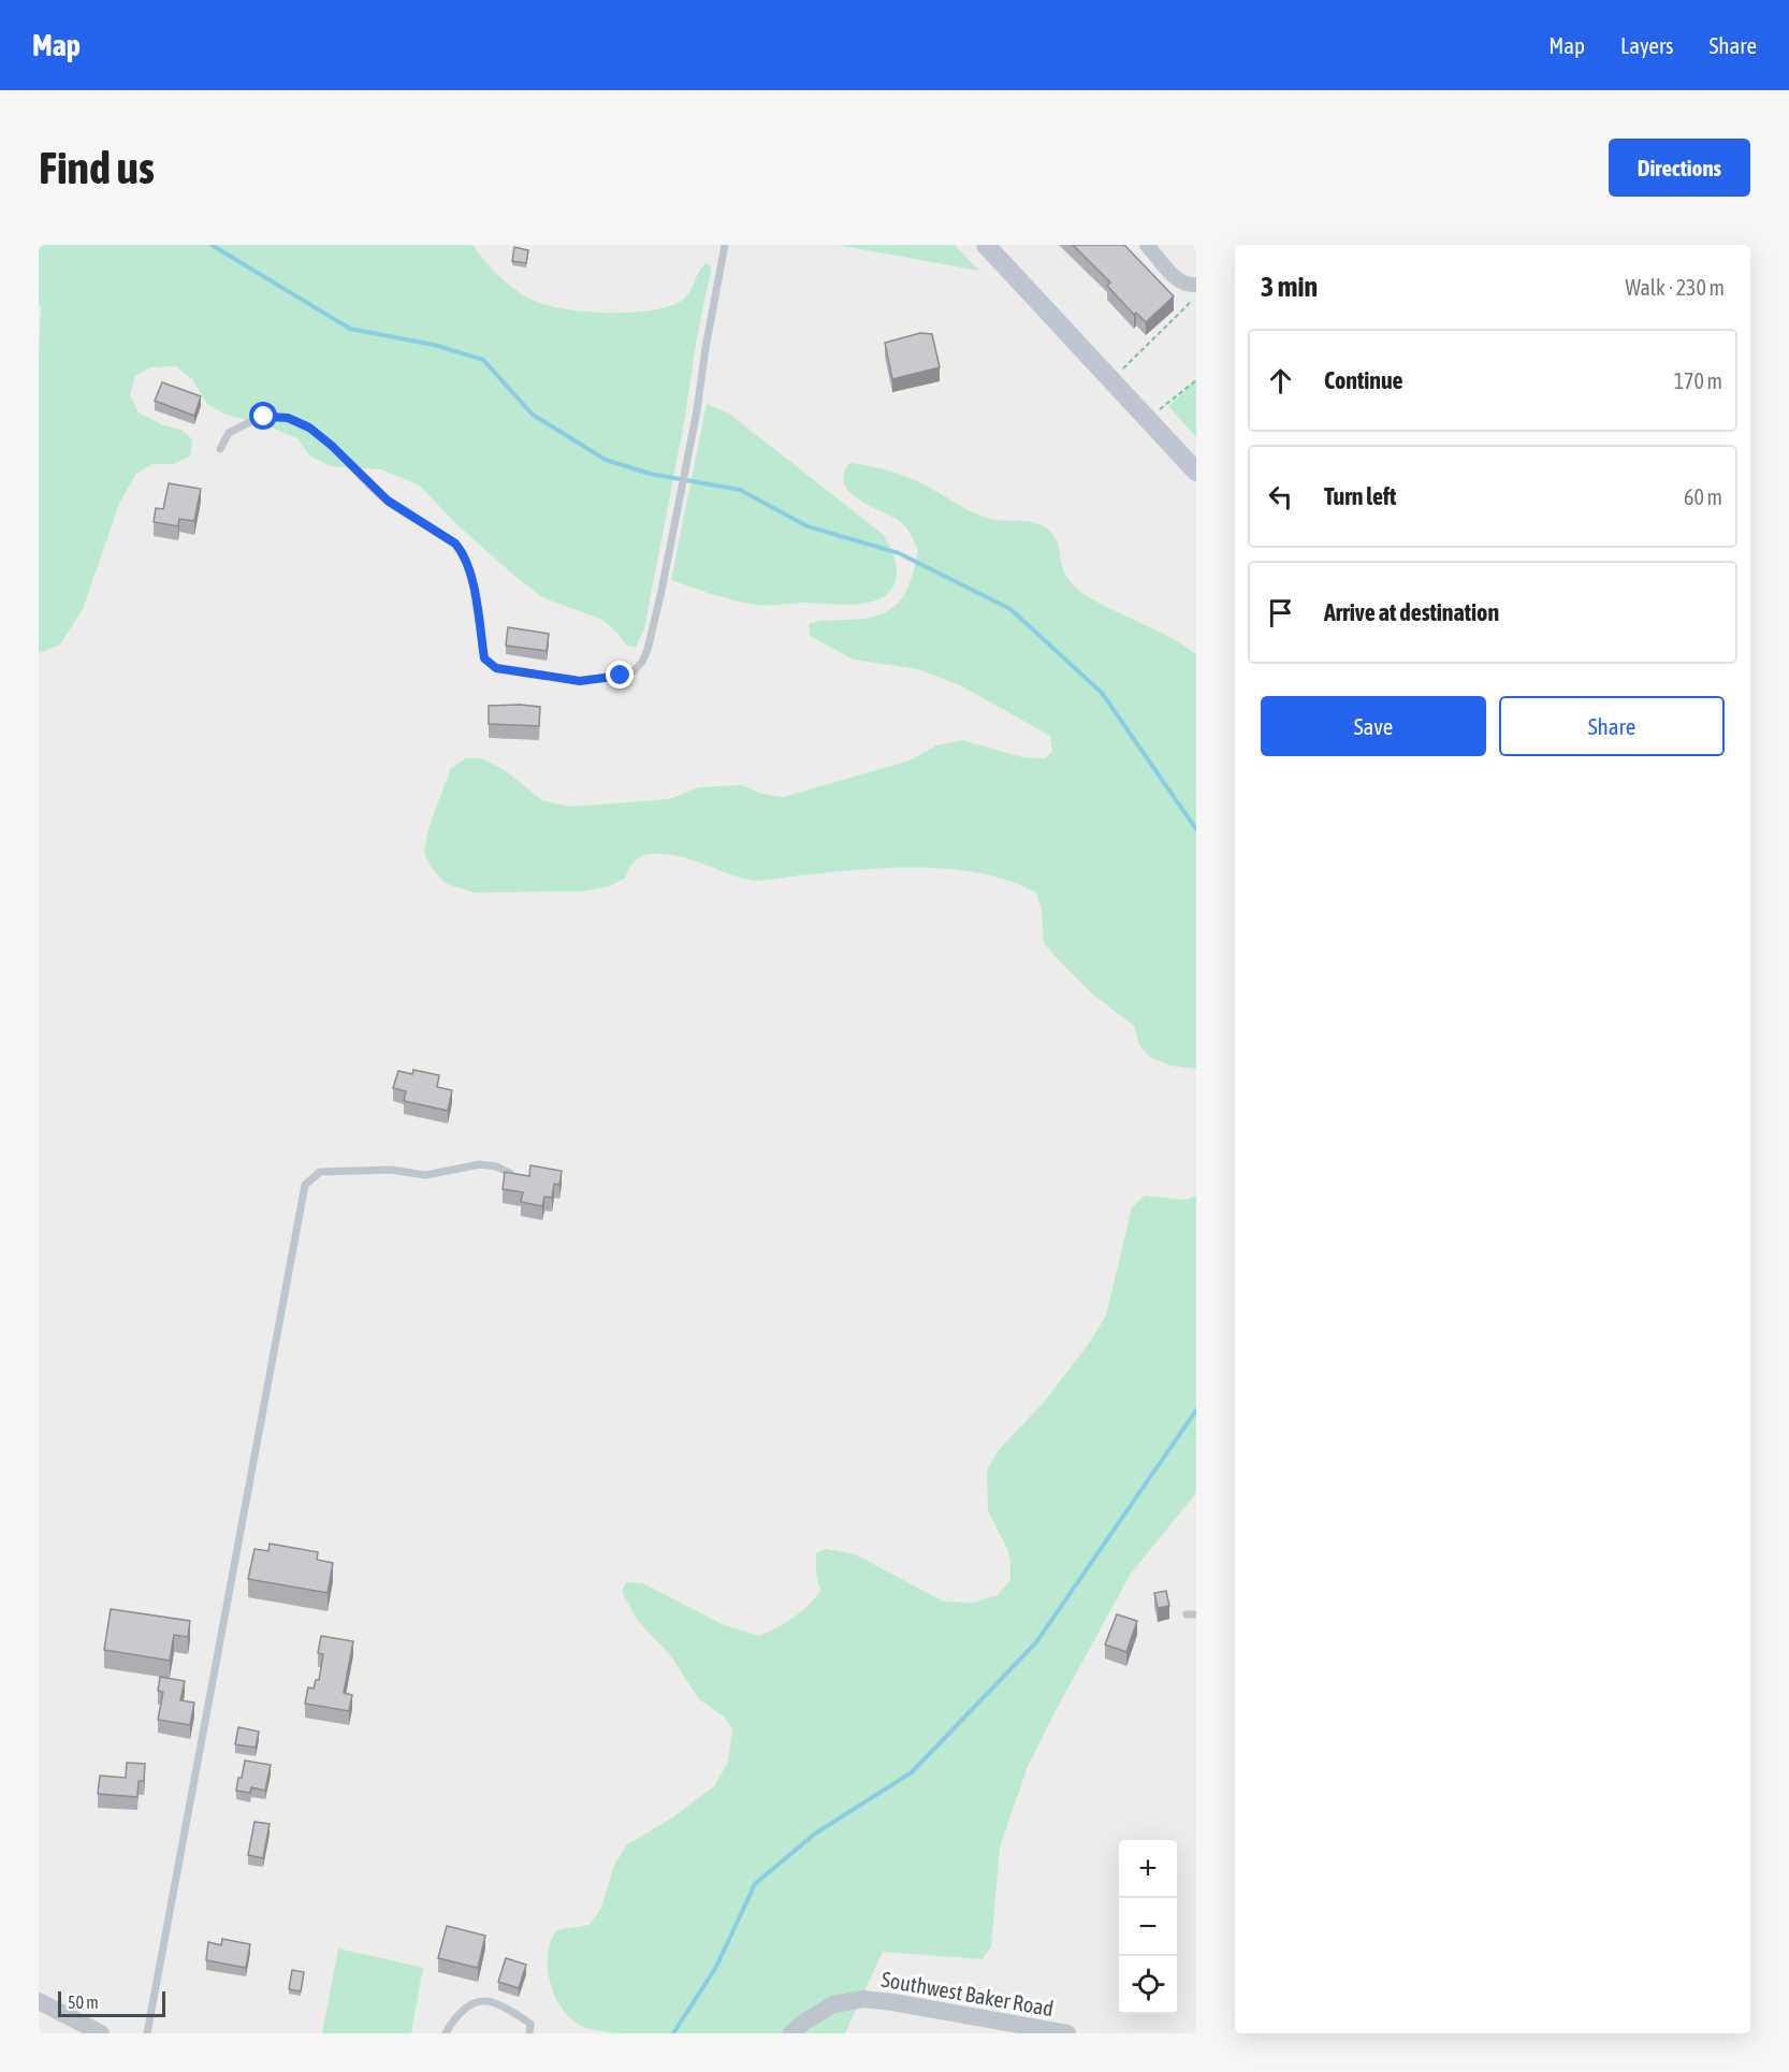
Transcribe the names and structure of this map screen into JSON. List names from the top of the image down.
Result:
{
  "streets": {
    "street": ["Southwest Baker Road"]
  },
  "scale_bar": "50 m",
  "page": {
    "header": "Map",
    "nav": ["Map", "Layers", "Share"],
    "buttons": [
      "Directions",
      ["Save", "Share"]
    ],
    "title": "Find us",
    "heading": ["3 min", "Walk · 230 m"],
    "list": [
      ["Continue", "170 m"],
      ["Turn left", "60 m"],
      "Arrive at destination"
    ],
    "map_buttons": ["+", "−"],
    "scale": "50 m"
  }
}
